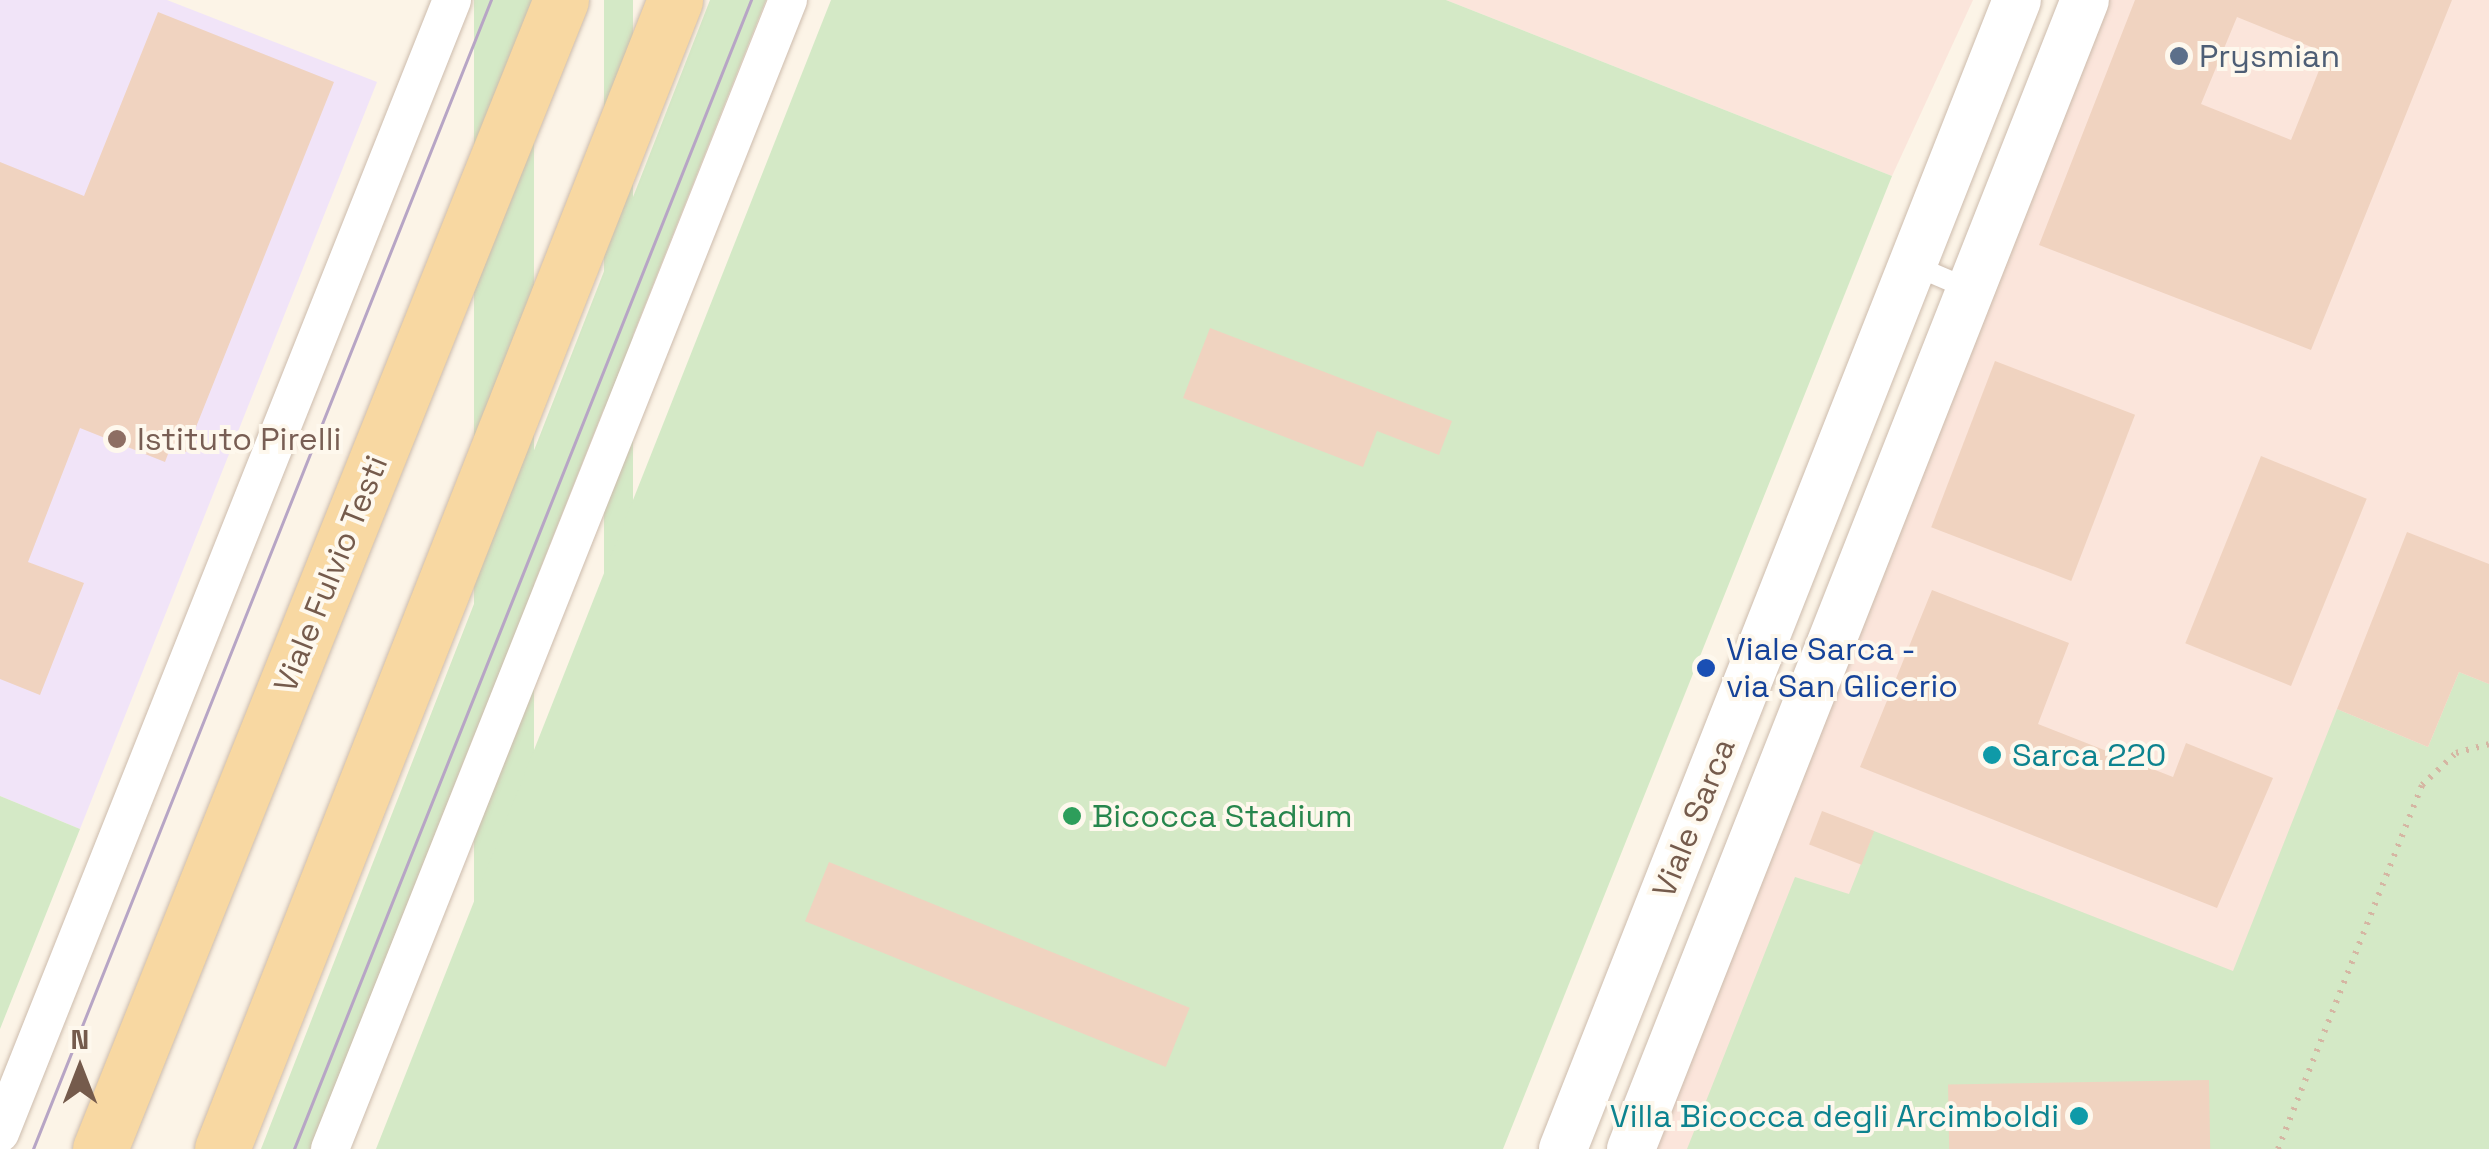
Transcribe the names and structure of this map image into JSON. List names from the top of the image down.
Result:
{
  "streets": {
    "main road": ["Viale Fulvio Testi"],
    "street": ["Viale Sarca"]
  },
  "places": [
    "Prysmian",
    "Istituto Pirelli",
    "Viale Sarca - via San Glicerio",
    "Sarca 220",
    "Bicocca Stadium",
    "Villa Bicocca degli Arcimboldi"
  ],
  "north": "top"
}
